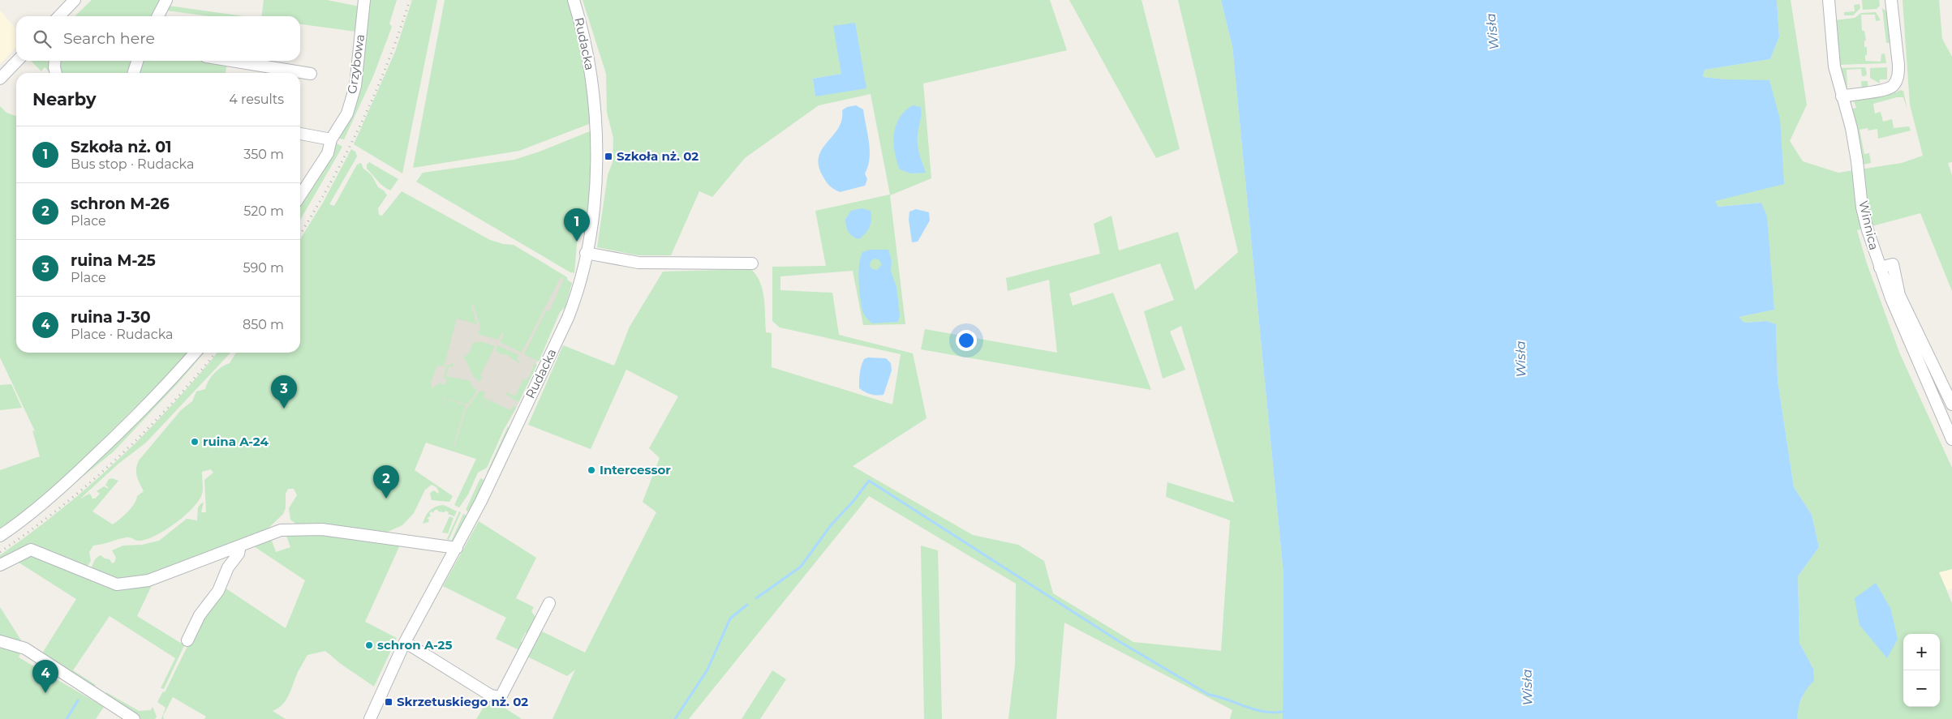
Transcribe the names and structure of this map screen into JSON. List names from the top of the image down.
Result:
{
  "streets": {
    "street": ["Rudacka", "Grzybowa", "Winnica"]
  },
  "water": ["Wisła"],
  "places": {
    "transit": ["Szkoła nż. 02", "Skrzetuskiego nż. 02"],
    "other": ["ruina A-24", "Intercessor", "schron A-25"]
  },
  "page": {
    "search": "Search here",
    "heading": ["Nearby", "4 results"],
    "list": [
      {
        "mark": "1",
        "name": "Szkoła nż. 01",
        "note": "Bus stop · Rudacka",
        "value": "350 m"
      },
      {
        "mark": "2",
        "name": "schron M-26",
        "note": "Place",
        "value": "520 m"
      },
      {
        "mark": "3",
        "name": "ruina M-25",
        "note": "Place",
        "value": "590 m"
      },
      {
        "mark": "4",
        "name": "ruina J-30",
        "note": "Place · Rudacka",
        "value": "850 m"
      }
    ],
    "pins": [
      "1",
      "3",
      "2",
      "4"
    ],
    "map_buttons": ["+", "−"]
  }
}
